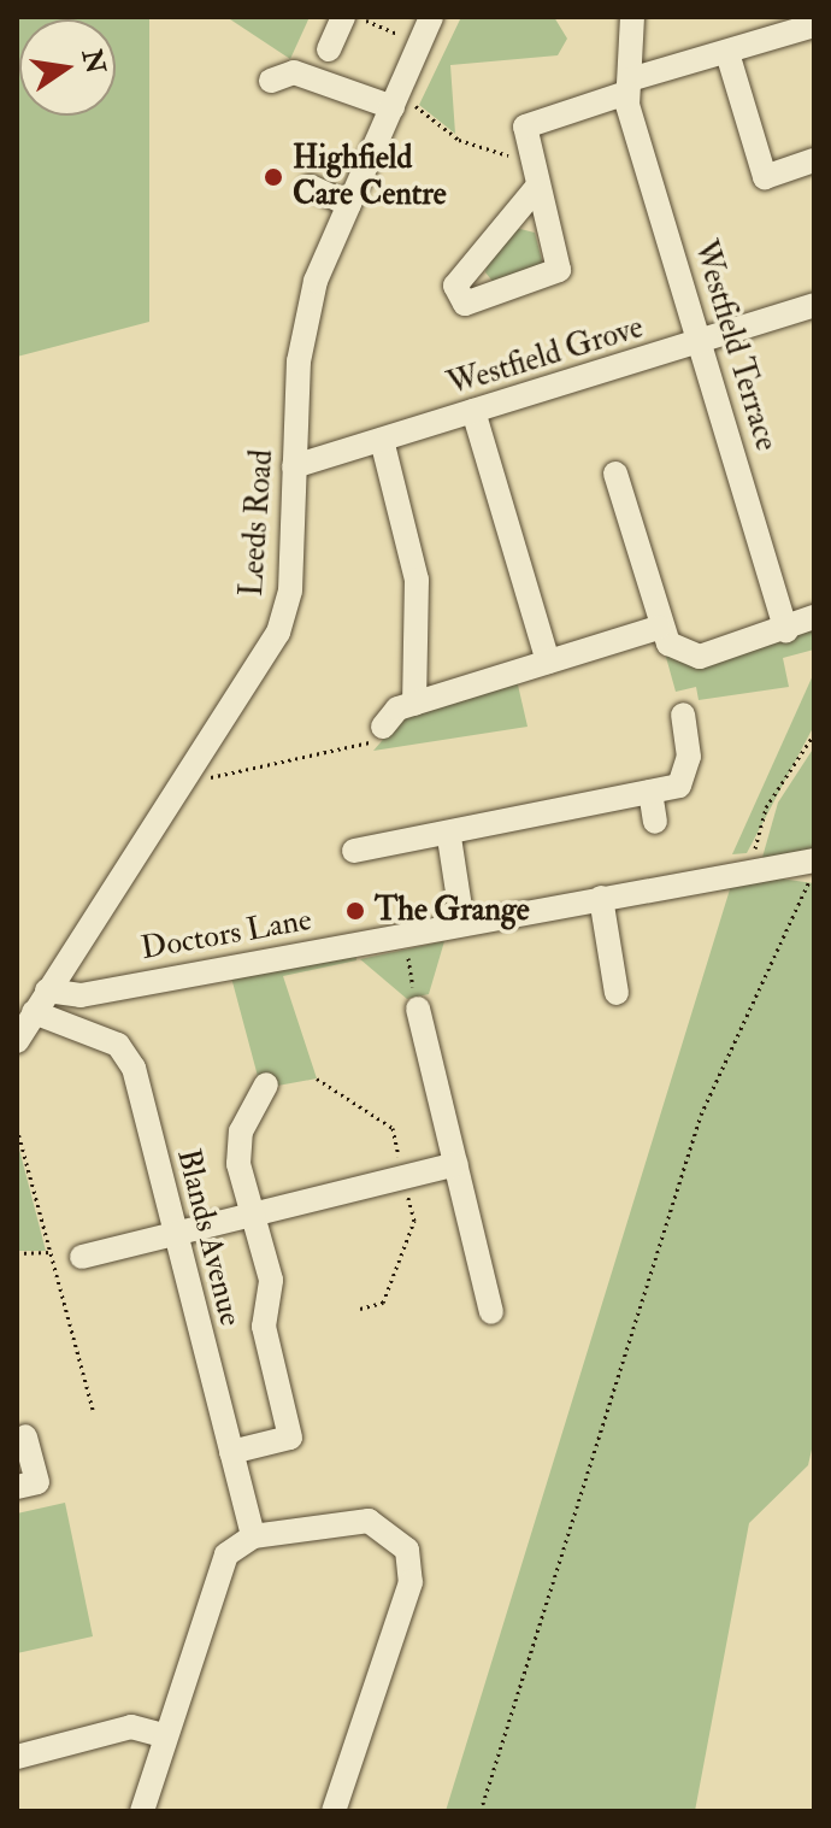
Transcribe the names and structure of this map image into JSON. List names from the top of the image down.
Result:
{
  "streets": {
    "street": [
      "Westfield Terrace",
      "Westfield Grove",
      "Leeds Road",
      "Doctors Lane",
      "Blands Avenue"
    ]
  },
  "crossings": [
    ["Westfield Terrace", "Westfield Grove"],
    ["Westfield Grove", "Leeds Road"],
    ["Leeds Road", "Doctors Lane"],
    ["Leeds Road", "Blands Avenue"],
    ["Doctors Lane", "Blands Avenue"]
  ],
  "places": ["Highfield Care Centre", "The Grange"],
  "north": "right"
}
